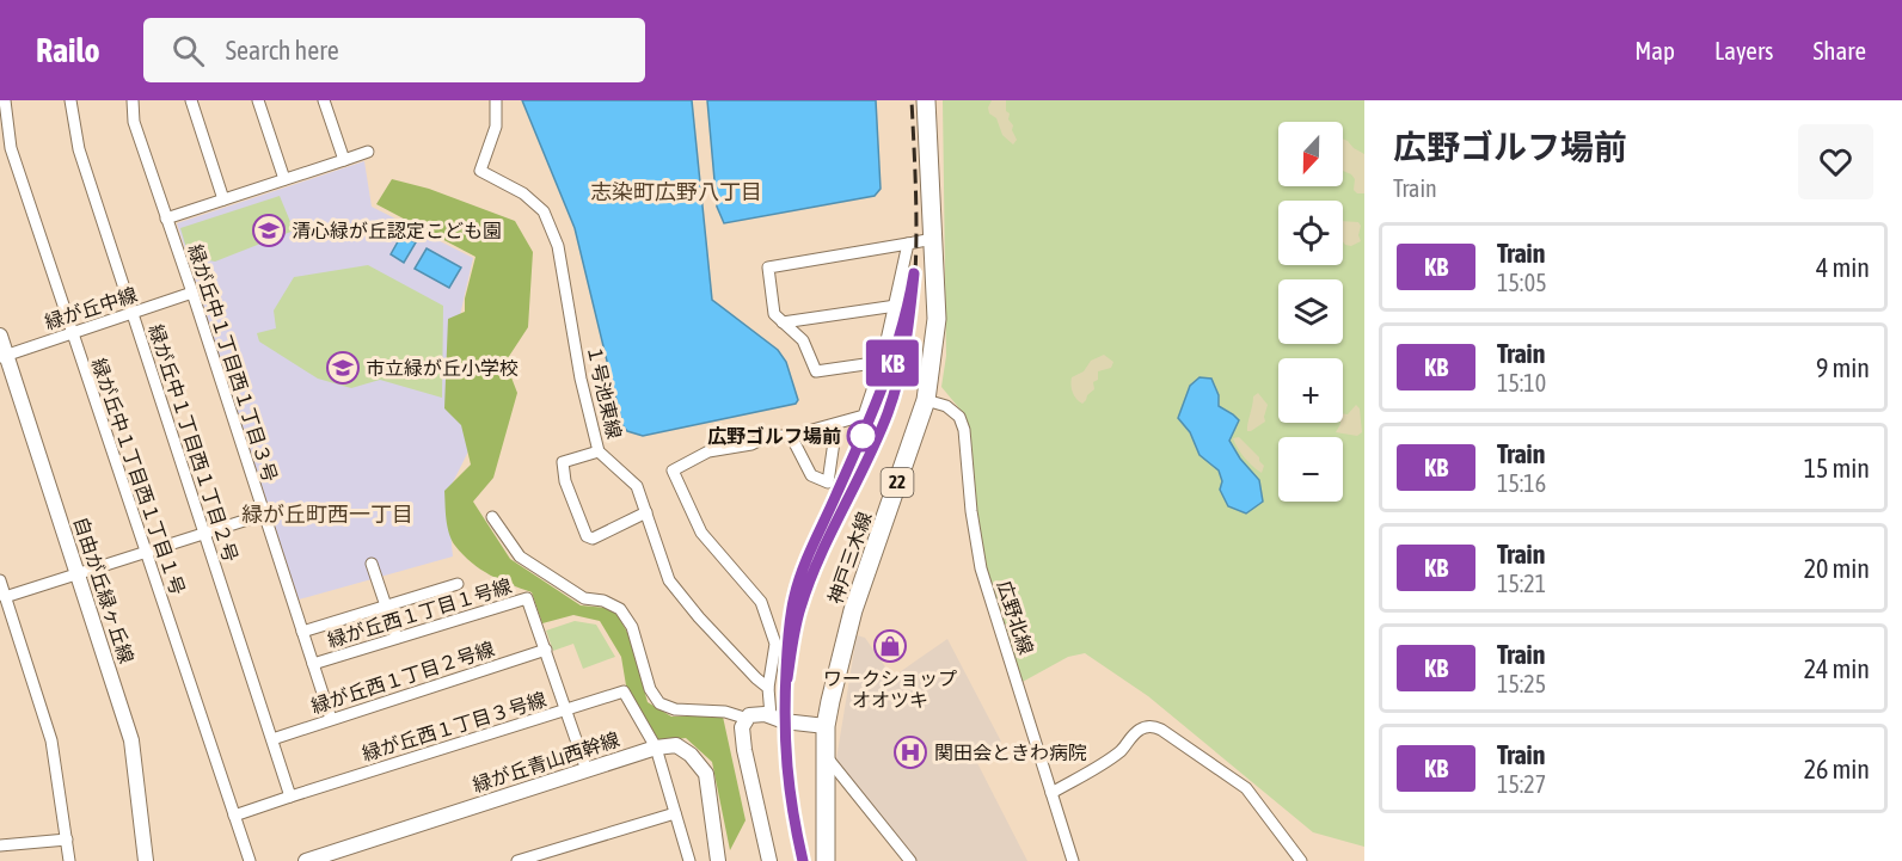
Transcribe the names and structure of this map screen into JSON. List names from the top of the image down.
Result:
{
  "streets": {
    "main road": ["22", "神戸三木線"],
    "street": [
      "緑が丘中線",
      "緑が丘中１丁目西１丁目３号",
      "１号池東線",
      "緑が丘中１丁目西１丁目２号",
      "緑が丘中１丁目西１丁目１号",
      "自由が丘緑ヶ丘線",
      "緑が丘西１丁目１号線",
      "広野北線",
      "緑が丘西１丁目２号線",
      "緑が丘西１丁目３号線",
      "緑が丘青山西幹線"
    ]
  },
  "crossings": [
    ["緑が丘中線", "緑が丘中１丁目西１丁目３号"],
    ["緑が丘中線", "緑が丘中１丁目西１丁目２号"],
    ["緑が丘中線", "緑が丘中１丁目西１丁目１号"],
    ["緑が丘中線", "自由が丘緑ヶ丘線"],
    ["緑が丘中１丁目西１丁目３号", "緑が丘西１丁目１号線"],
    ["緑が丘中１丁目西１丁目３号", "緑が丘西１丁目２号線"],
    ["緑が丘中１丁目西１丁目２号", "緑が丘西１丁目２号線"],
    ["緑が丘中１丁目西１丁目２号", "緑が丘西１丁目３号線"],
    ["緑が丘中１丁目西１丁目１号", "緑が丘西１丁目３号線"],
    ["神戸三木線", "広野北線"],
    ["緑が丘西１丁目１号線", "緑が丘西１丁目２号線"],
    ["緑が丘西１丁目１号線", "緑が丘西１丁目３号線"],
    ["緑が丘西１丁目１号線", "緑が丘青山西幹線"],
    ["緑が丘西１丁目３号線", "緑が丘青山西幹線"]
  ],
  "districts": ["志染町広野八丁目", "緑が丘町西一丁目"],
  "places": {
    "school or university": ["清心緑が丘認定こども園", "市立緑が丘小学校"],
    "other": ["広野ゴルフ場前"],
    "shop": ["ワークショップ オオツキ"],
    "hospital": ["関田会ときわ病院"]
  },
  "north": "bottom",
  "page": {
    "header": "Railo",
    "search": "Search here",
    "nav": ["Map", "Layers", "Share"],
    "on_map": "KB",
    "heading": ["広野ゴルフ場前", "Train"],
    "map_buttons": ["+", "−"],
    "list": [
      {
        "mark": "KB",
        "name": "Train",
        "note": "15:05",
        "value": "4 min"
      },
      {
        "mark": "KB",
        "name": "Train",
        "note": "15:10",
        "value": "9 min"
      },
      {
        "mark": "KB",
        "name": "Train",
        "note": "15:16",
        "value": "15 min"
      },
      {
        "mark": "KB",
        "name": "Train",
        "note": "15:21",
        "value": "20 min"
      },
      {
        "mark": "KB",
        "name": "Train",
        "note": "15:25",
        "value": "24 min"
      },
      {
        "mark": "KB",
        "name": "Train",
        "note": "15:27",
        "value": "26 min"
      }
    ]
  }
}
